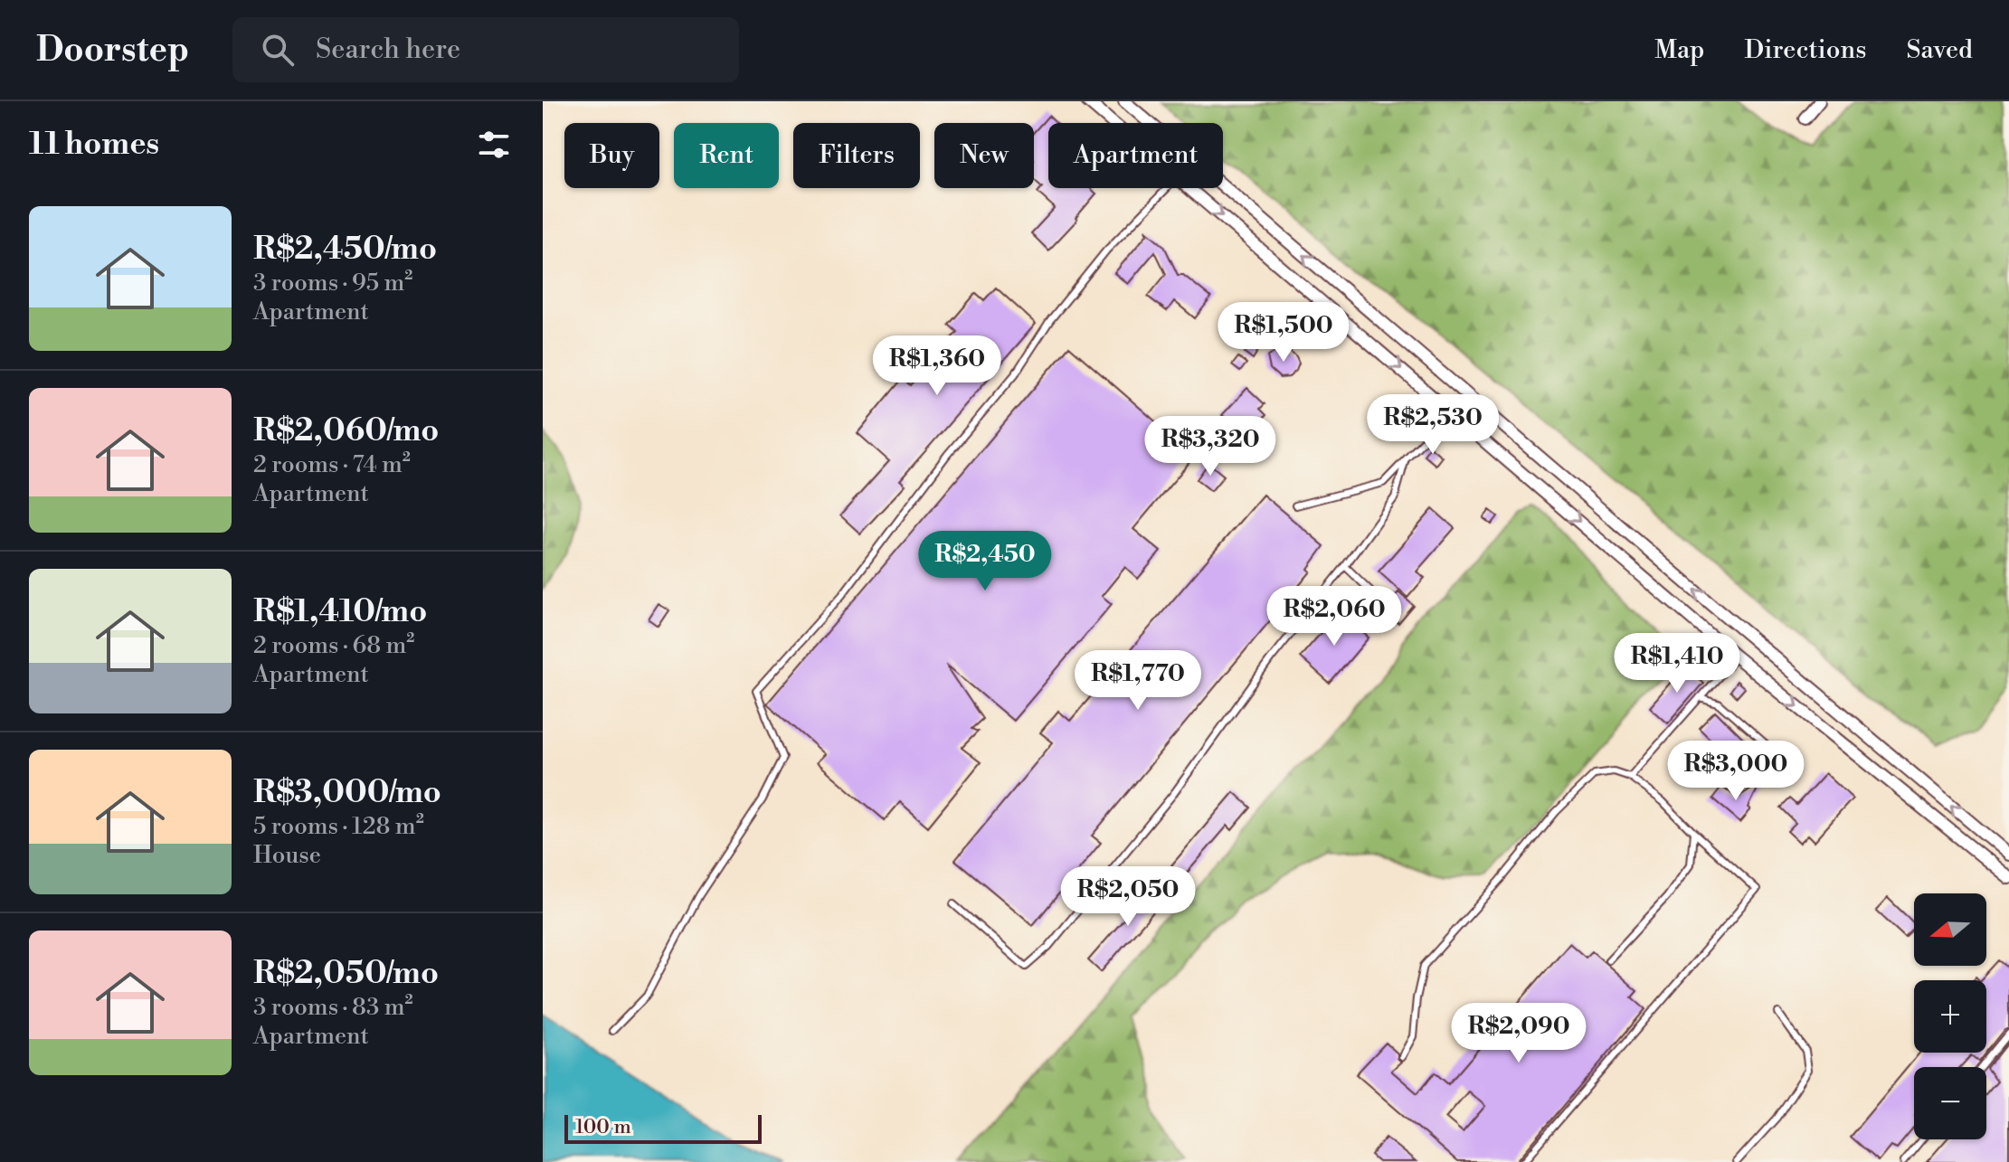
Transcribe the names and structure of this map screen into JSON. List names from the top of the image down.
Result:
{
  "scale_bar": "100 m",
  "north": "left",
  "page": {
    "header": "Doorstep",
    "search": "Search here",
    "nav": ["Map", "Directions", "Saved"],
    "heading": "11 homes",
    "chip": [
      "Buy",
      "Rent",
      "Filters",
      "New",
      "Apartment"
    ],
    "list": [
      {
        "name": "R$2,450/mo",
        "note": "3 rooms · 95 m² · Apartment"
      },
      {
        "name": "R$2,060/mo",
        "note": "2 rooms · 74 m² · Apartment"
      },
      {
        "name": "R$1,410/mo",
        "note": "2 rooms · 68 m² · Apartment"
      },
      {
        "name": "R$3,000/mo",
        "note": "5 rooms · 128 m² · House"
      },
      {
        "name": "R$2,050/mo",
        "note": "3 rooms · 83 m² · Apartment"
      }
    ],
    "price": [
      "R$1,500",
      "R$1,360",
      "R$2,530",
      "R$3,320",
      "R$2,450",
      "R$2,060",
      "R$1,410",
      "R$1,770",
      "R$3,000",
      "R$2,050",
      "R$2,090"
    ],
    "map_buttons": ["+", "−"],
    "scale": "100 m"
  }
}
